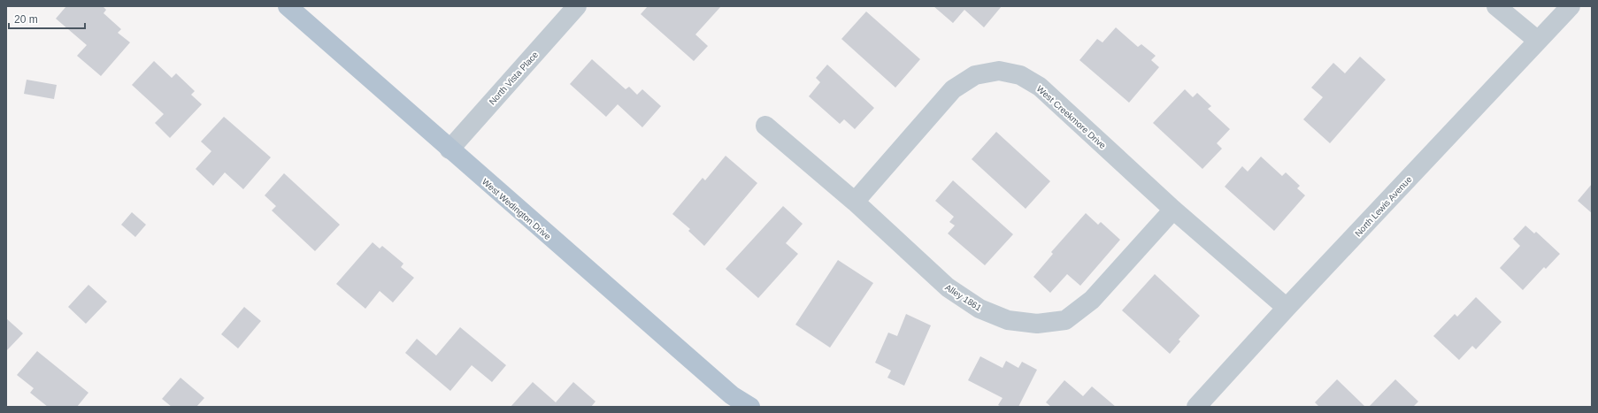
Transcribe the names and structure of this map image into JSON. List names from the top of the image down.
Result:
{
  "streets": {
    "main road": ["West Wedington Drive"],
    "street": [
      "North Vista Place",
      "West Creekmore Drive",
      "North Lewis Avenue",
      "Alley 1861"
    ]
  },
  "crossings": [
    ["North Vista Place", "West Wedington Drive"],
    ["West Creekmore Drive", "North Lewis Avenue"],
    ["West Creekmore Drive", "Alley 1861"]
  ],
  "scale_bar": "20 m"
}
